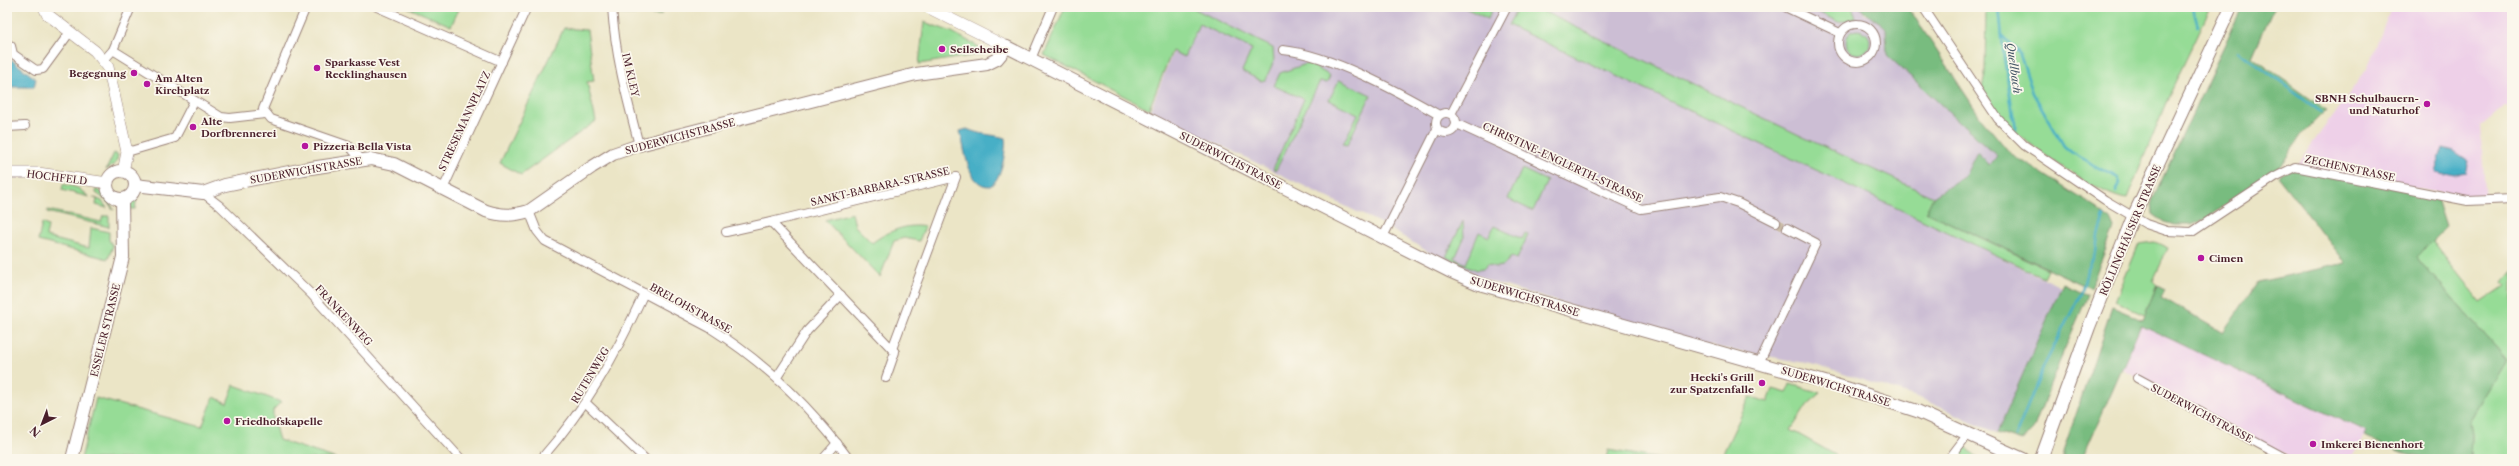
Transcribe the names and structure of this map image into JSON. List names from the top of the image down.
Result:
{
  "streets": {
    "main road": ["SUDERWICHSTRASSE", "RÖLLINGHÄUSER STRASSE", "ESSELER STRASSE"],
    "street": [
      "IM KLEY",
      "STRESEMANNPLATZ",
      "CHRISTINE-ENGLERTH-STRASSE",
      "ZECHENSTRASSE",
      "HOCHFELD",
      "SANKT-BARBARA-STRASSE",
      "BRELOHSTRASSE",
      "FRANKENWEG",
      "RUTENWEG"
    ]
  },
  "crossings": [
    ["IM KLEY", "SUDERWICHSTRASSE"],
    ["STRESEMANNPLATZ", "SUDERWICHSTRASSE"],
    ["SUDERWICHSTRASSE", "HOCHFELD"],
    ["SUDERWICHSTRASSE", "BRELOHSTRASSE"],
    ["SUDERWICHSTRASSE", "FRANKENWEG"],
    ["SUDERWICHSTRASSE", "ESSELER STRASSE"],
    ["ZECHENSTRASSE", "RÖLLINGHÄUSER STRASSE"],
    ["HOCHFELD", "ESSELER STRASSE"],
    ["BRELOHSTRASSE", "RUTENWEG"]
  ],
  "water": ["Quellbach"],
  "places": [
    "Seilscheibe",
    "Sparkasse Vest Recklinghausen",
    "Begegnung",
    "Am Alten Kirchplatz",
    "SBNH Schulbauern- und Naturhof",
    "Alte Dorfbrennerei",
    "Pizzeria Bella Vista",
    "Cimen",
    "Hecki's Grill zur Spatzenfalle",
    "Friedhofskapelle",
    "Imkerei Bienenhort"
  ],
  "north": "bottom left"
}
